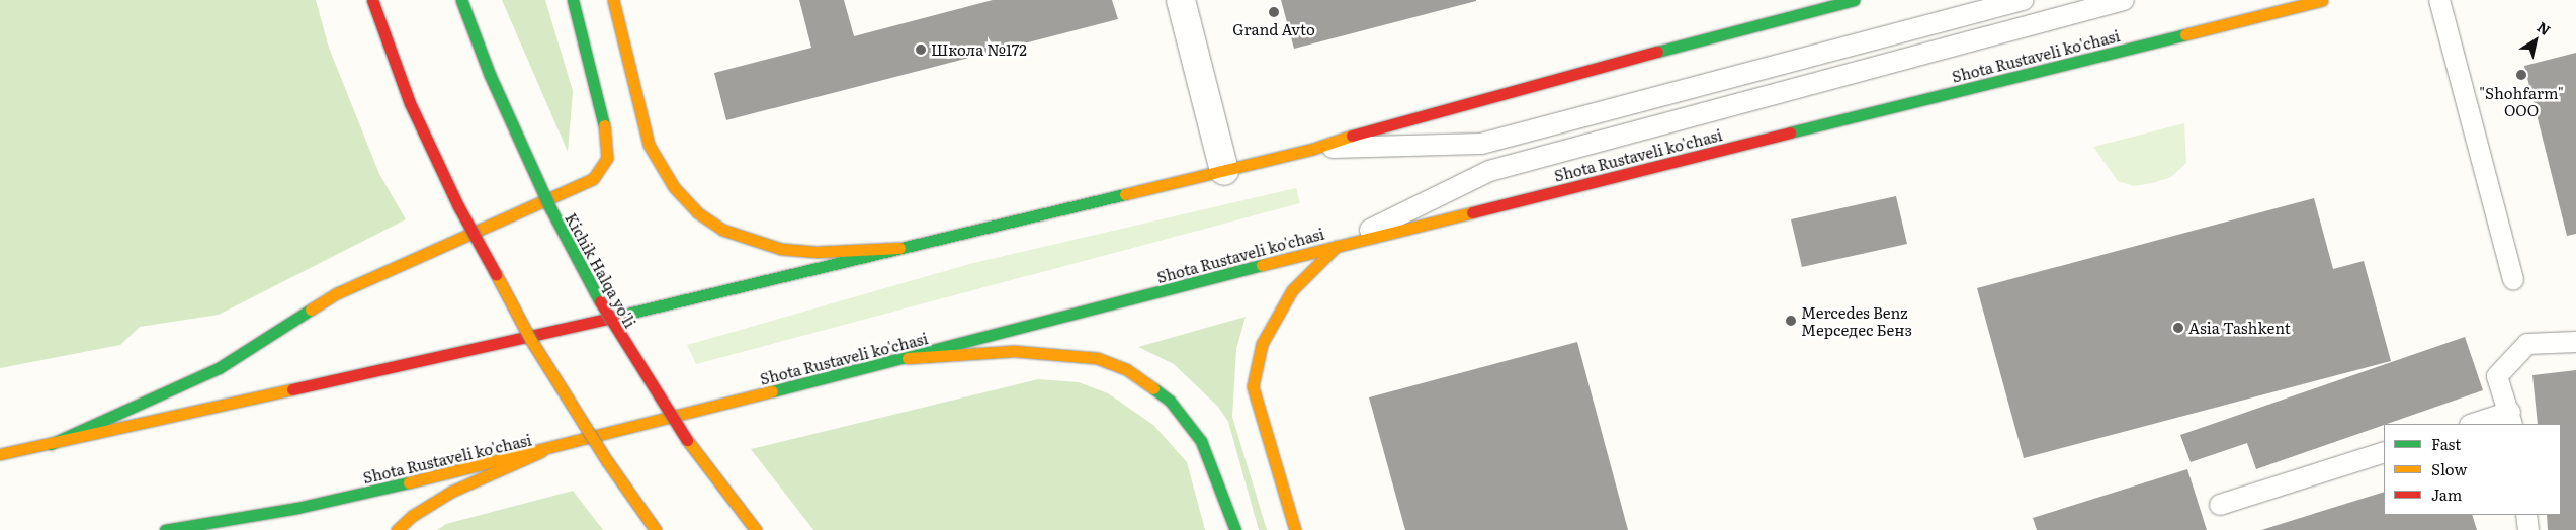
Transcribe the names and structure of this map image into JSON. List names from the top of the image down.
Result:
{
  "streets": {
    "main road": ["Shota Rustaveli ko'chasi", "Kichik Halqa yo'li"]
  },
  "places": [
    "Grand Avto",
    "Школа №172",
    "\"Shohfarm\" OOO",
    "Mercedes Benz Мерседес Бенз",
    "Asia Tashkent"
  ],
  "legend": ["Fast", "Slow", "Jam"],
  "north": "top right"
}
